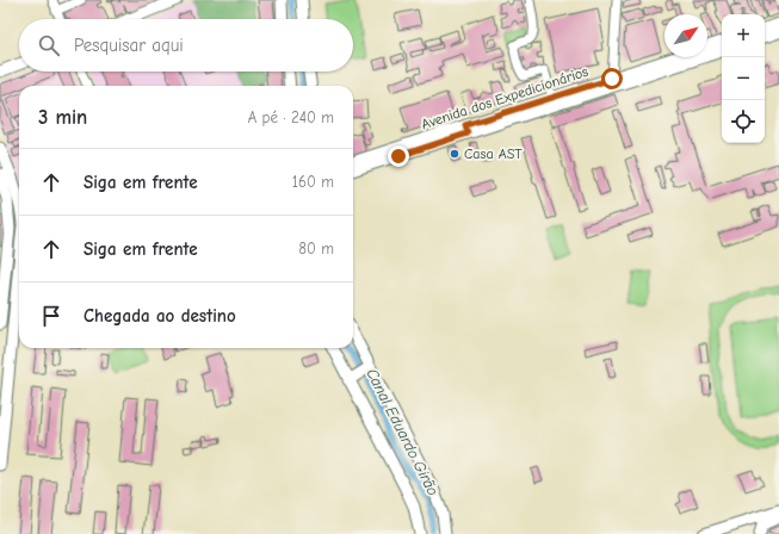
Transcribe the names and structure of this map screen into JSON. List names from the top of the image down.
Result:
{
  "streets": {
    "main road": ["Avenida dos Expedicionários"]
  },
  "water": ["Canal Eduardo Girão"],
  "places": ["Casa AST"],
  "north": "top right",
  "page": {
    "map_buttons": ["+", "−"],
    "search": "Pesquisar aqui",
    "heading": ["3 min", "A pé · 240 m"],
    "list": [
      ["Siga em frente", "160 m"],
      ["Siga em frente", "80 m"],
      "Chegada ao destino"
    ]
  }
}
